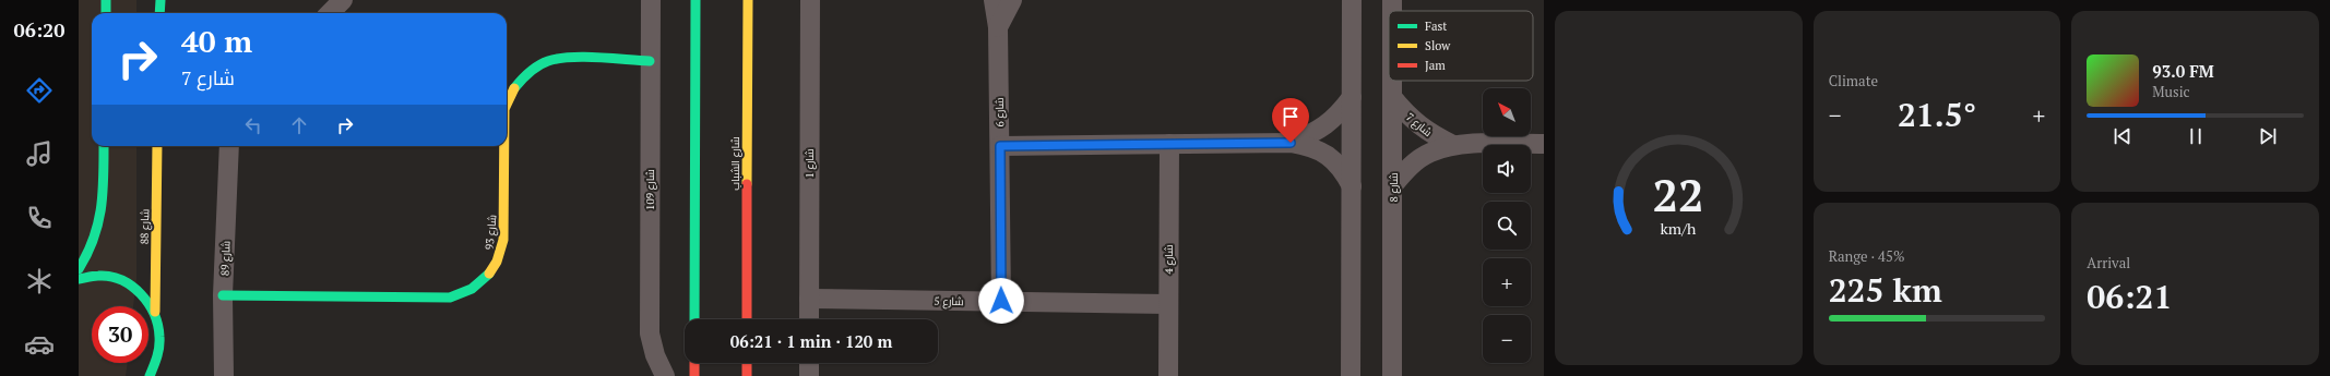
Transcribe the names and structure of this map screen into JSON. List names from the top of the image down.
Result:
{
  "streets": {
    "street": [
      "شارع 6",
      "شارع 7",
      "شارع الشباب",
      "شارع 1",
      "شارع 8",
      "شارع 109",
      "شارع 88",
      "شارع 93",
      "شارع 89",
      "شارع 4",
      "شارع 5"
    ]
  },
  "crossings": [
    ["شارع 6", "شارع 5"],
    ["شارع 7", "شارع 8"],
    ["شارع 1", "شارع 5"],
    ["شارع 109", "شارع 93"],
    ["شارع 93", "شارع 89"],
    ["شارع 4", "شارع 5"]
  ],
  "legend": ["Fast", "Slow", "Jam"],
  "north": "top left",
  "page": {
    "tabs": "06:20",
    "tile": [
      "Climate",
      ["Range · 45%", "225 km"],
      ["Arrival", "06:21"]
    ],
    "turn": ["40 m", "شارع 7"],
    "song": ["93.0 FM", "Music"],
    "map_buttons": ["+", "−"],
    "heat": ["−", "21.5°", "+"],
    "limit": "30",
    "trip": "06:21 · 1 min · 120 m",
    "gauge": ["22", "km/h"]
  }
}
